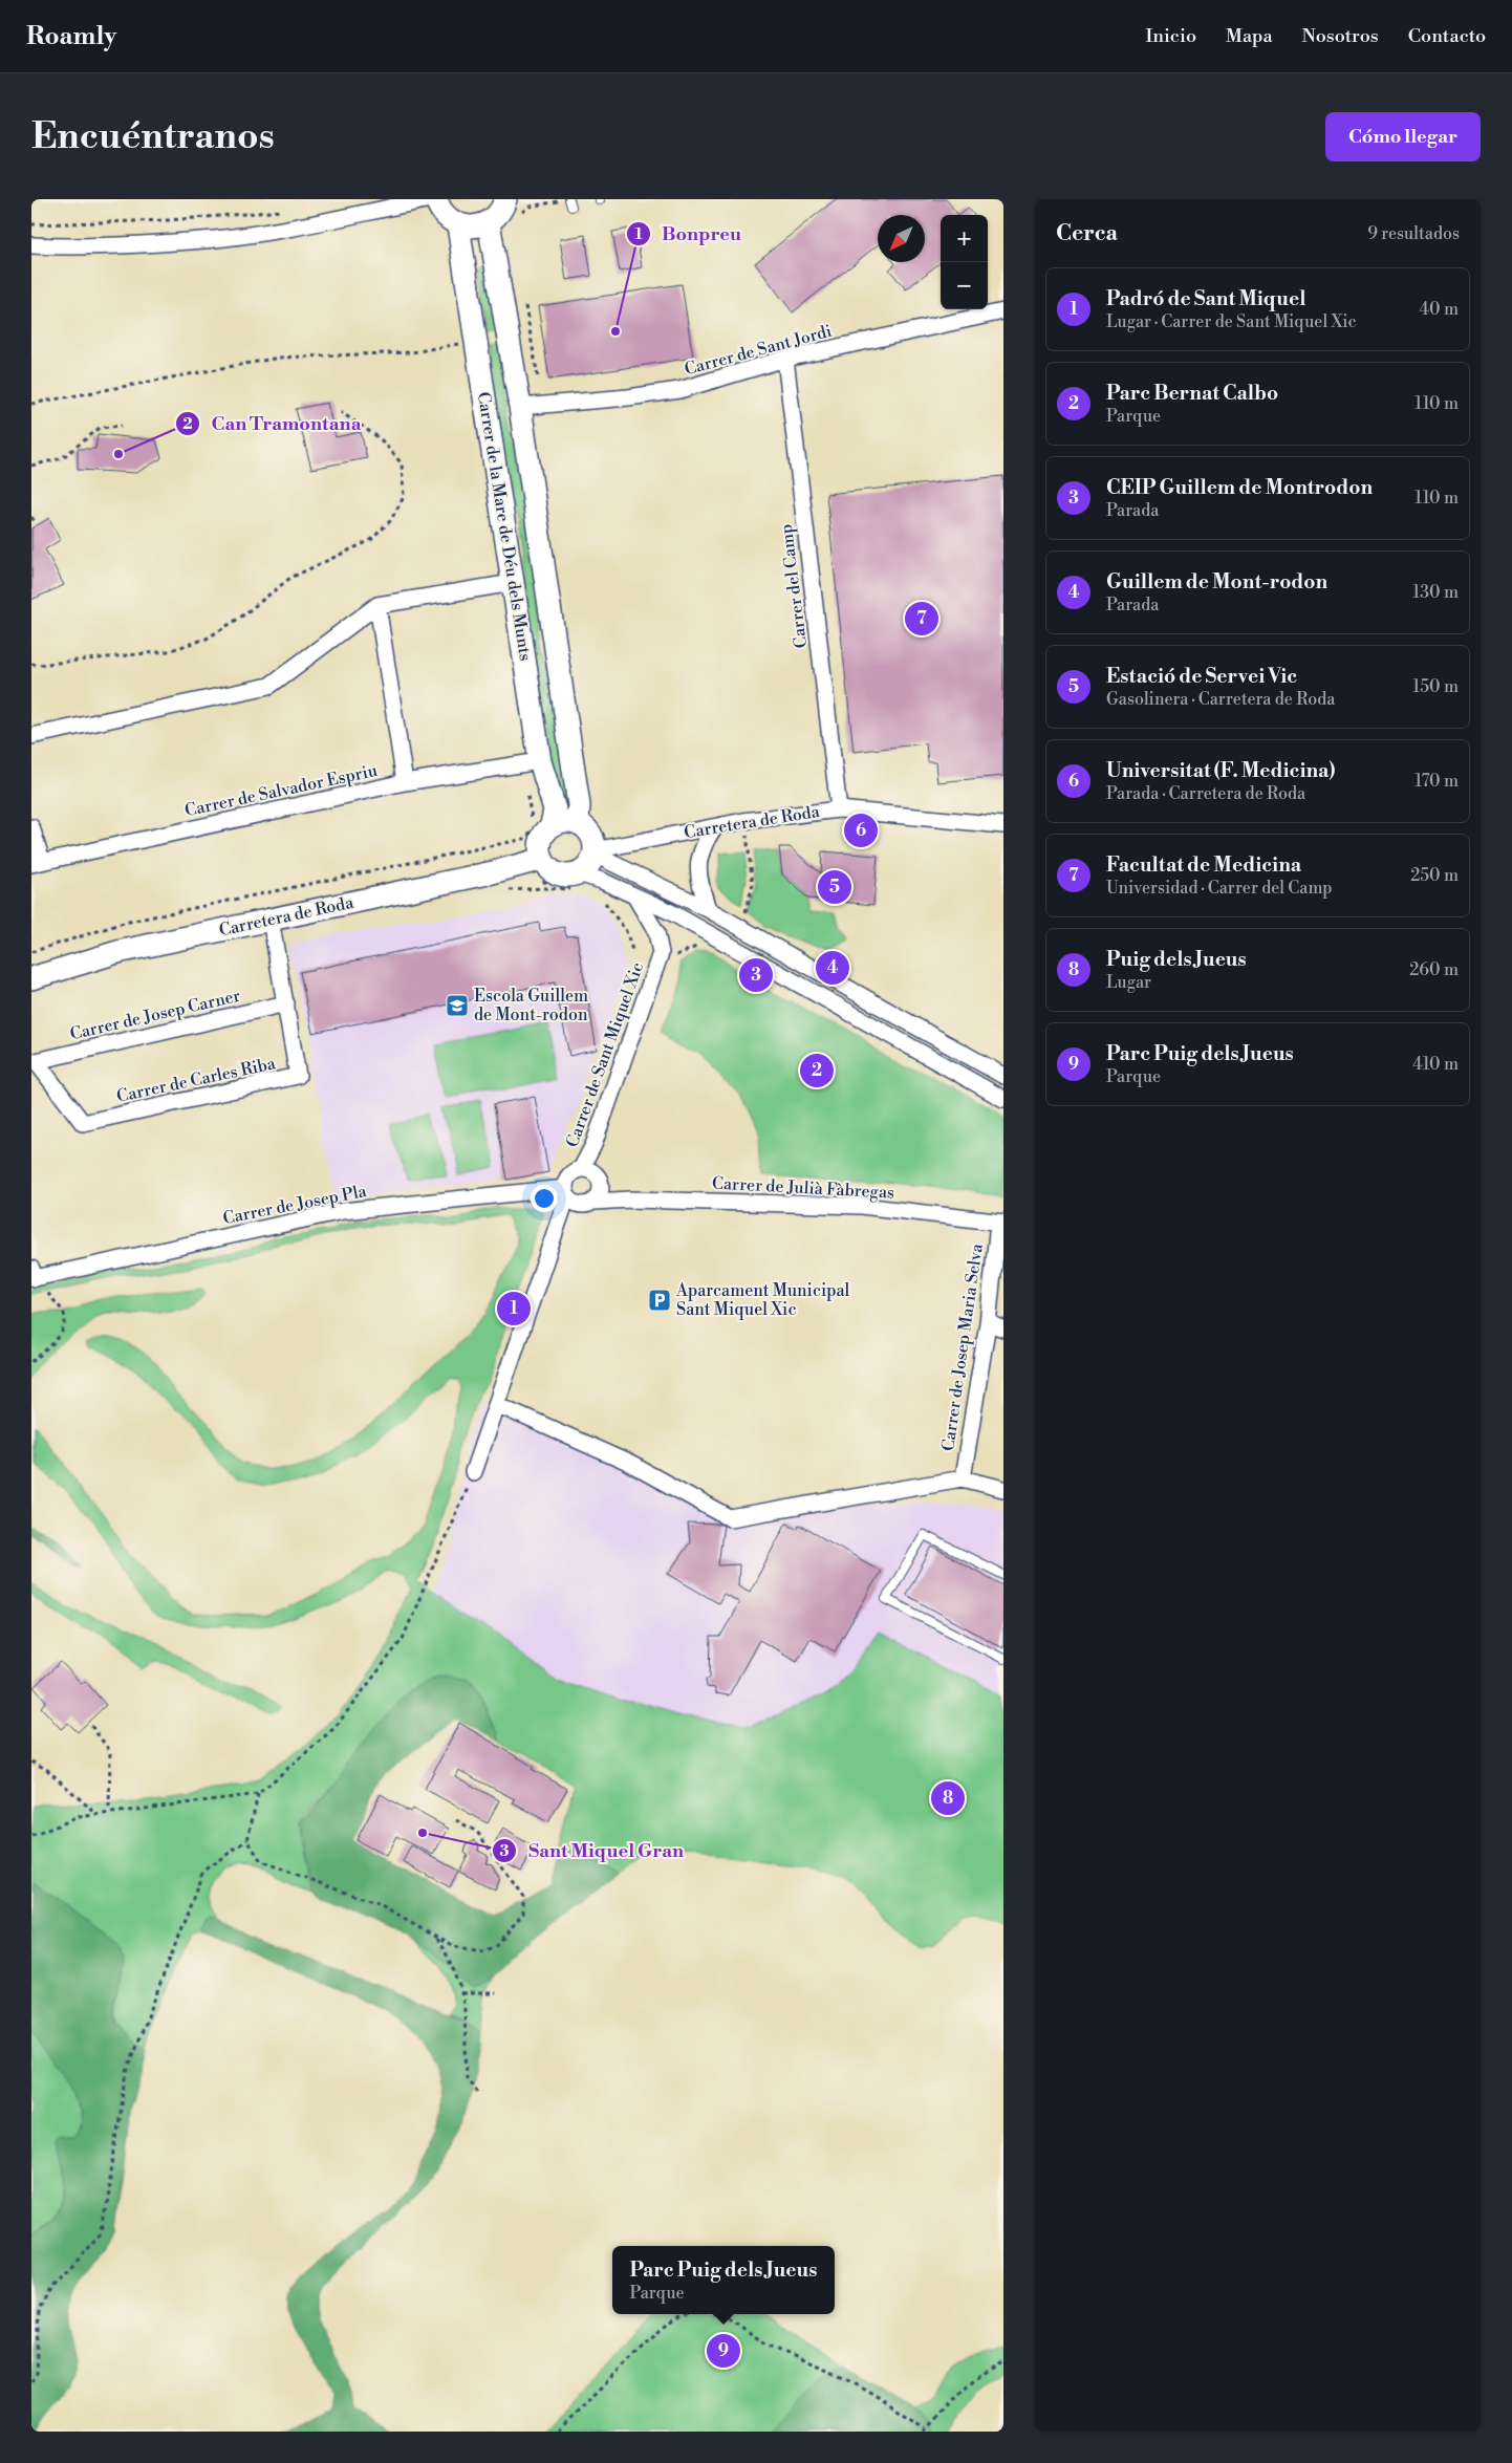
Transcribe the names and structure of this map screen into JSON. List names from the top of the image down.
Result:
{
  "streets": {
    "street": [
      "Carrer de Sant Jordi",
      "Carrer de la Mare de Déu dels Munts",
      "Carrer del Camp",
      "Carrer de Salvador Espriu",
      "Carretera de Roda",
      "Carrer de Josep Carner",
      "Carrer de Sant Miquel Xic",
      "Carrer de Carles Riba",
      "Carrer de Julià Fàbregas",
      "Carrer de Josep Pla",
      "Carrer de Josep Maria Selva"
    ]
  },
  "crossings": [
    ["Carrer de Sant Jordi", "Carrer de la Mare de Déu dels Munts"],
    ["Carrer de Sant Jordi", "Carrer del Camp"],
    ["Carrer de la Mare de Déu dels Munts", "Carrer de Salvador Espriu"],
    ["Carrer de la Mare de Déu dels Munts", "Carretera de Roda"],
    ["Carrer del Camp", "Carretera de Roda"],
    ["Carretera de Roda", "Carrer de Carles Riba"],
    ["Carrer de Josep Carner", "Carrer de Carles Riba"],
    ["Carrer de Sant Miquel Xic", "Carrer de Julià Fàbregas"],
    ["Carrer de Sant Miquel Xic", "Carrer de Josep Pla"],
    ["Carrer de Julià Fàbregas", "Carrer de Josep Pla"],
    ["Carrer de Julià Fàbregas", "Carrer de Josep Maria Selva"]
  ],
  "places": {
    "other": ["Bonpreu", "Can Tramontana", "Sant Miquel Gran"],
    "school or university": ["Escola Guillem de Mont-rodon"],
    "parking": ["Aparcament Municipal Sant Miquel Xic"]
  },
  "north": "bottom left",
  "page": {
    "header": "Roamly",
    "nav": [
      "Inicio",
      "Mapa",
      "Nosotros",
      "Contacto"
    ],
    "buttons": "Cómo llegar",
    "title": "Encuéntranos",
    "heading": ["Cerca", "9 resultados"],
    "map_buttons": ["+", "−"],
    "list": [
      {
        "mark": "1",
        "name": "Padró de Sant Miquel",
        "note": "Lugar · Carrer de Sant Miquel Xic",
        "value": "40 m"
      },
      {
        "mark": "2",
        "name": "Parc Bernat Calbo",
        "note": "Parque",
        "value": "110 m"
      },
      {
        "mark": "3",
        "name": "CEIP Guillem de Montrodon",
        "note": "Parada",
        "value": "110 m"
      },
      {
        "mark": "4",
        "name": "Guillem de Mont-rodon",
        "note": "Parada",
        "value": "130 m"
      },
      {
        "mark": "5",
        "name": "Estació de Servei Vic",
        "note": "Gasolinera · Carretera de Roda",
        "value": "150 m"
      },
      {
        "mark": "6",
        "name": "Universitat (F. Medicina)",
        "note": "Parada · Carretera de Roda",
        "value": "170 m"
      },
      {
        "mark": "7",
        "name": "Facultat de Medicina",
        "note": "Universidad · Carrer del Camp",
        "value": "250 m"
      },
      {
        "mark": "8",
        "name": "Puig dels Jueus",
        "note": "Lugar",
        "value": "260 m"
      },
      {
        "mark": "9",
        "name": "Parc Puig dels Jueus",
        "note": "Parque",
        "value": "410 m"
      }
    ],
    "pins": [
      "7",
      "6",
      "5",
      "4",
      "3",
      "2",
      "1",
      "8",
      "9"
    ],
    "popup": ["Parc Puig dels Jueus", "Parque"]
  }
}
